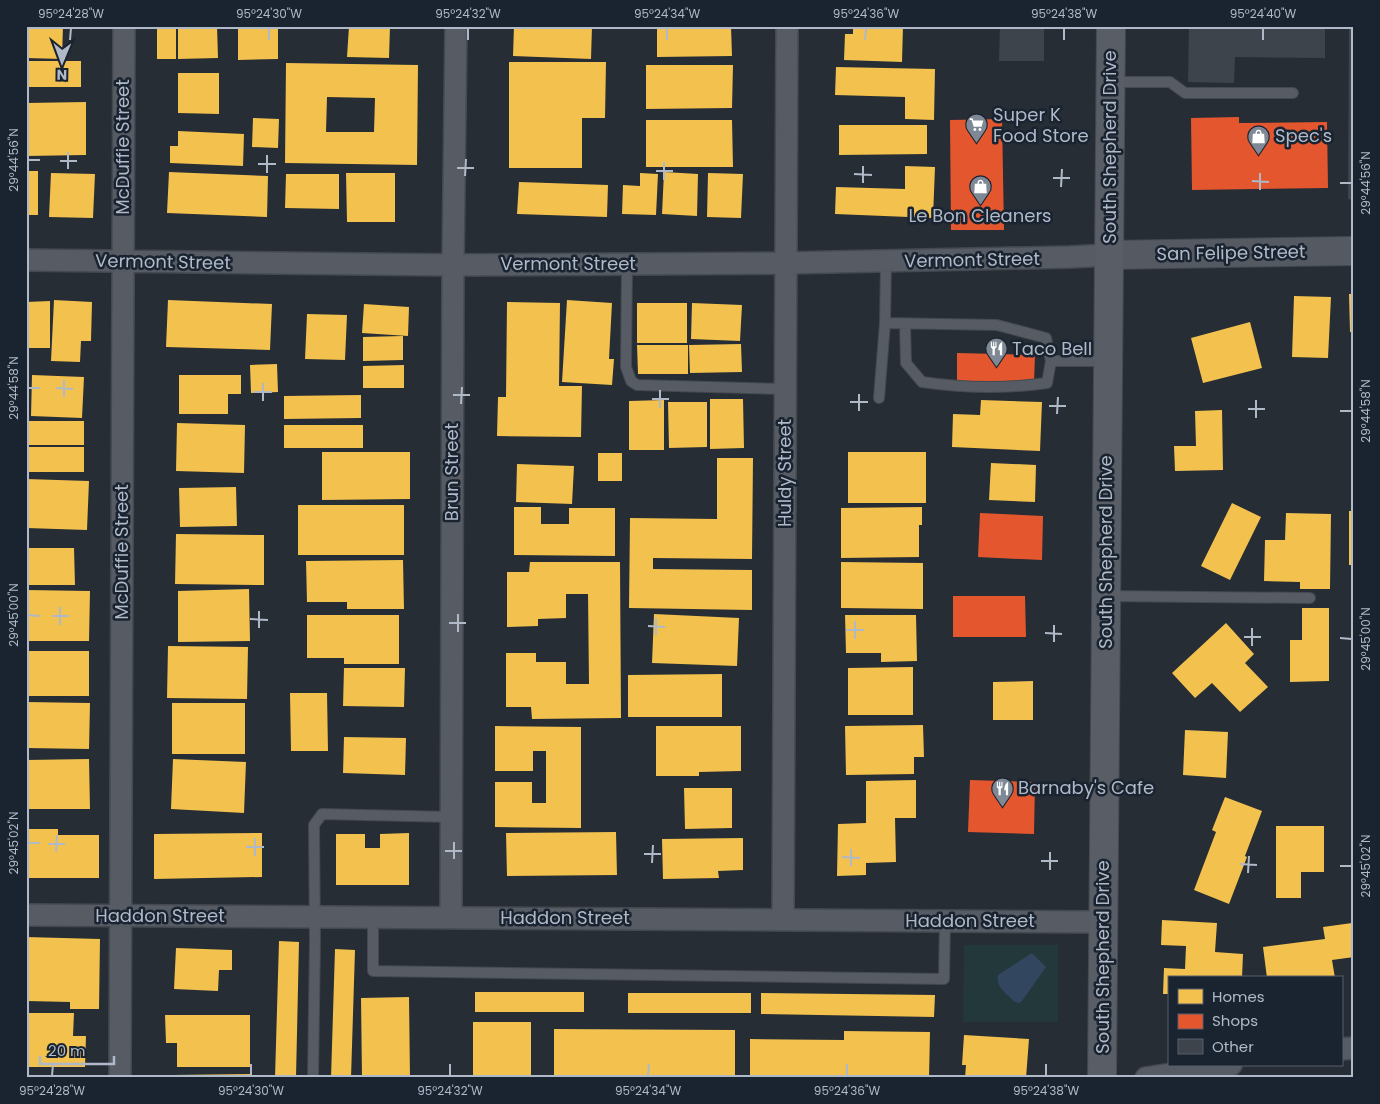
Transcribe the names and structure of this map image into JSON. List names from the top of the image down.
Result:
{
  "streets": {
    "main road": ["South Shepherd Drive"],
    "street": [
      "McDuffie Street",
      "San Felipe Street",
      "Vermont Street",
      "Brun Street",
      "Huldy Street",
      "Haddon Street"
    ]
  },
  "crossings": [
    ["McDuffie Street", "Vermont Street"],
    ["McDuffie Street", "Haddon Street"],
    ["South Shepherd Drive", "San Felipe Street"],
    ["South Shepherd Drive", "Vermont Street"],
    ["South Shepherd Drive", "Haddon Street"],
    ["San Felipe Street", "Vermont Street"],
    ["Vermont Street", "Brun Street"],
    ["Vermont Street", "Huldy Street"],
    ["Brun Street", "Haddon Street"],
    ["Huldy Street", "Haddon Street"]
  ],
  "places": {
    "supermarket": ["Super K Food Store"],
    "shop": ["Spec's", "Le Bon Cleaners"],
    "restaurant": ["Taco Bell", "Barnaby's Cafe"]
  },
  "legend": ["Homes", "Shops", "Other"],
  "scale_bar": "20 m",
  "north": "bottom",
  "coordinates": [
    "95°24'28\"W",
    "95°24'30\"W",
    "95°24'32\"W",
    "95°24'34\"W",
    "95°24'36\"W",
    "95°24'38\"W",
    "95°24'40\"W",
    "29°44'56\"N",
    "29°44'58\"N",
    "29°45'00\"N",
    "29°45'02\"N"
  ]
}
